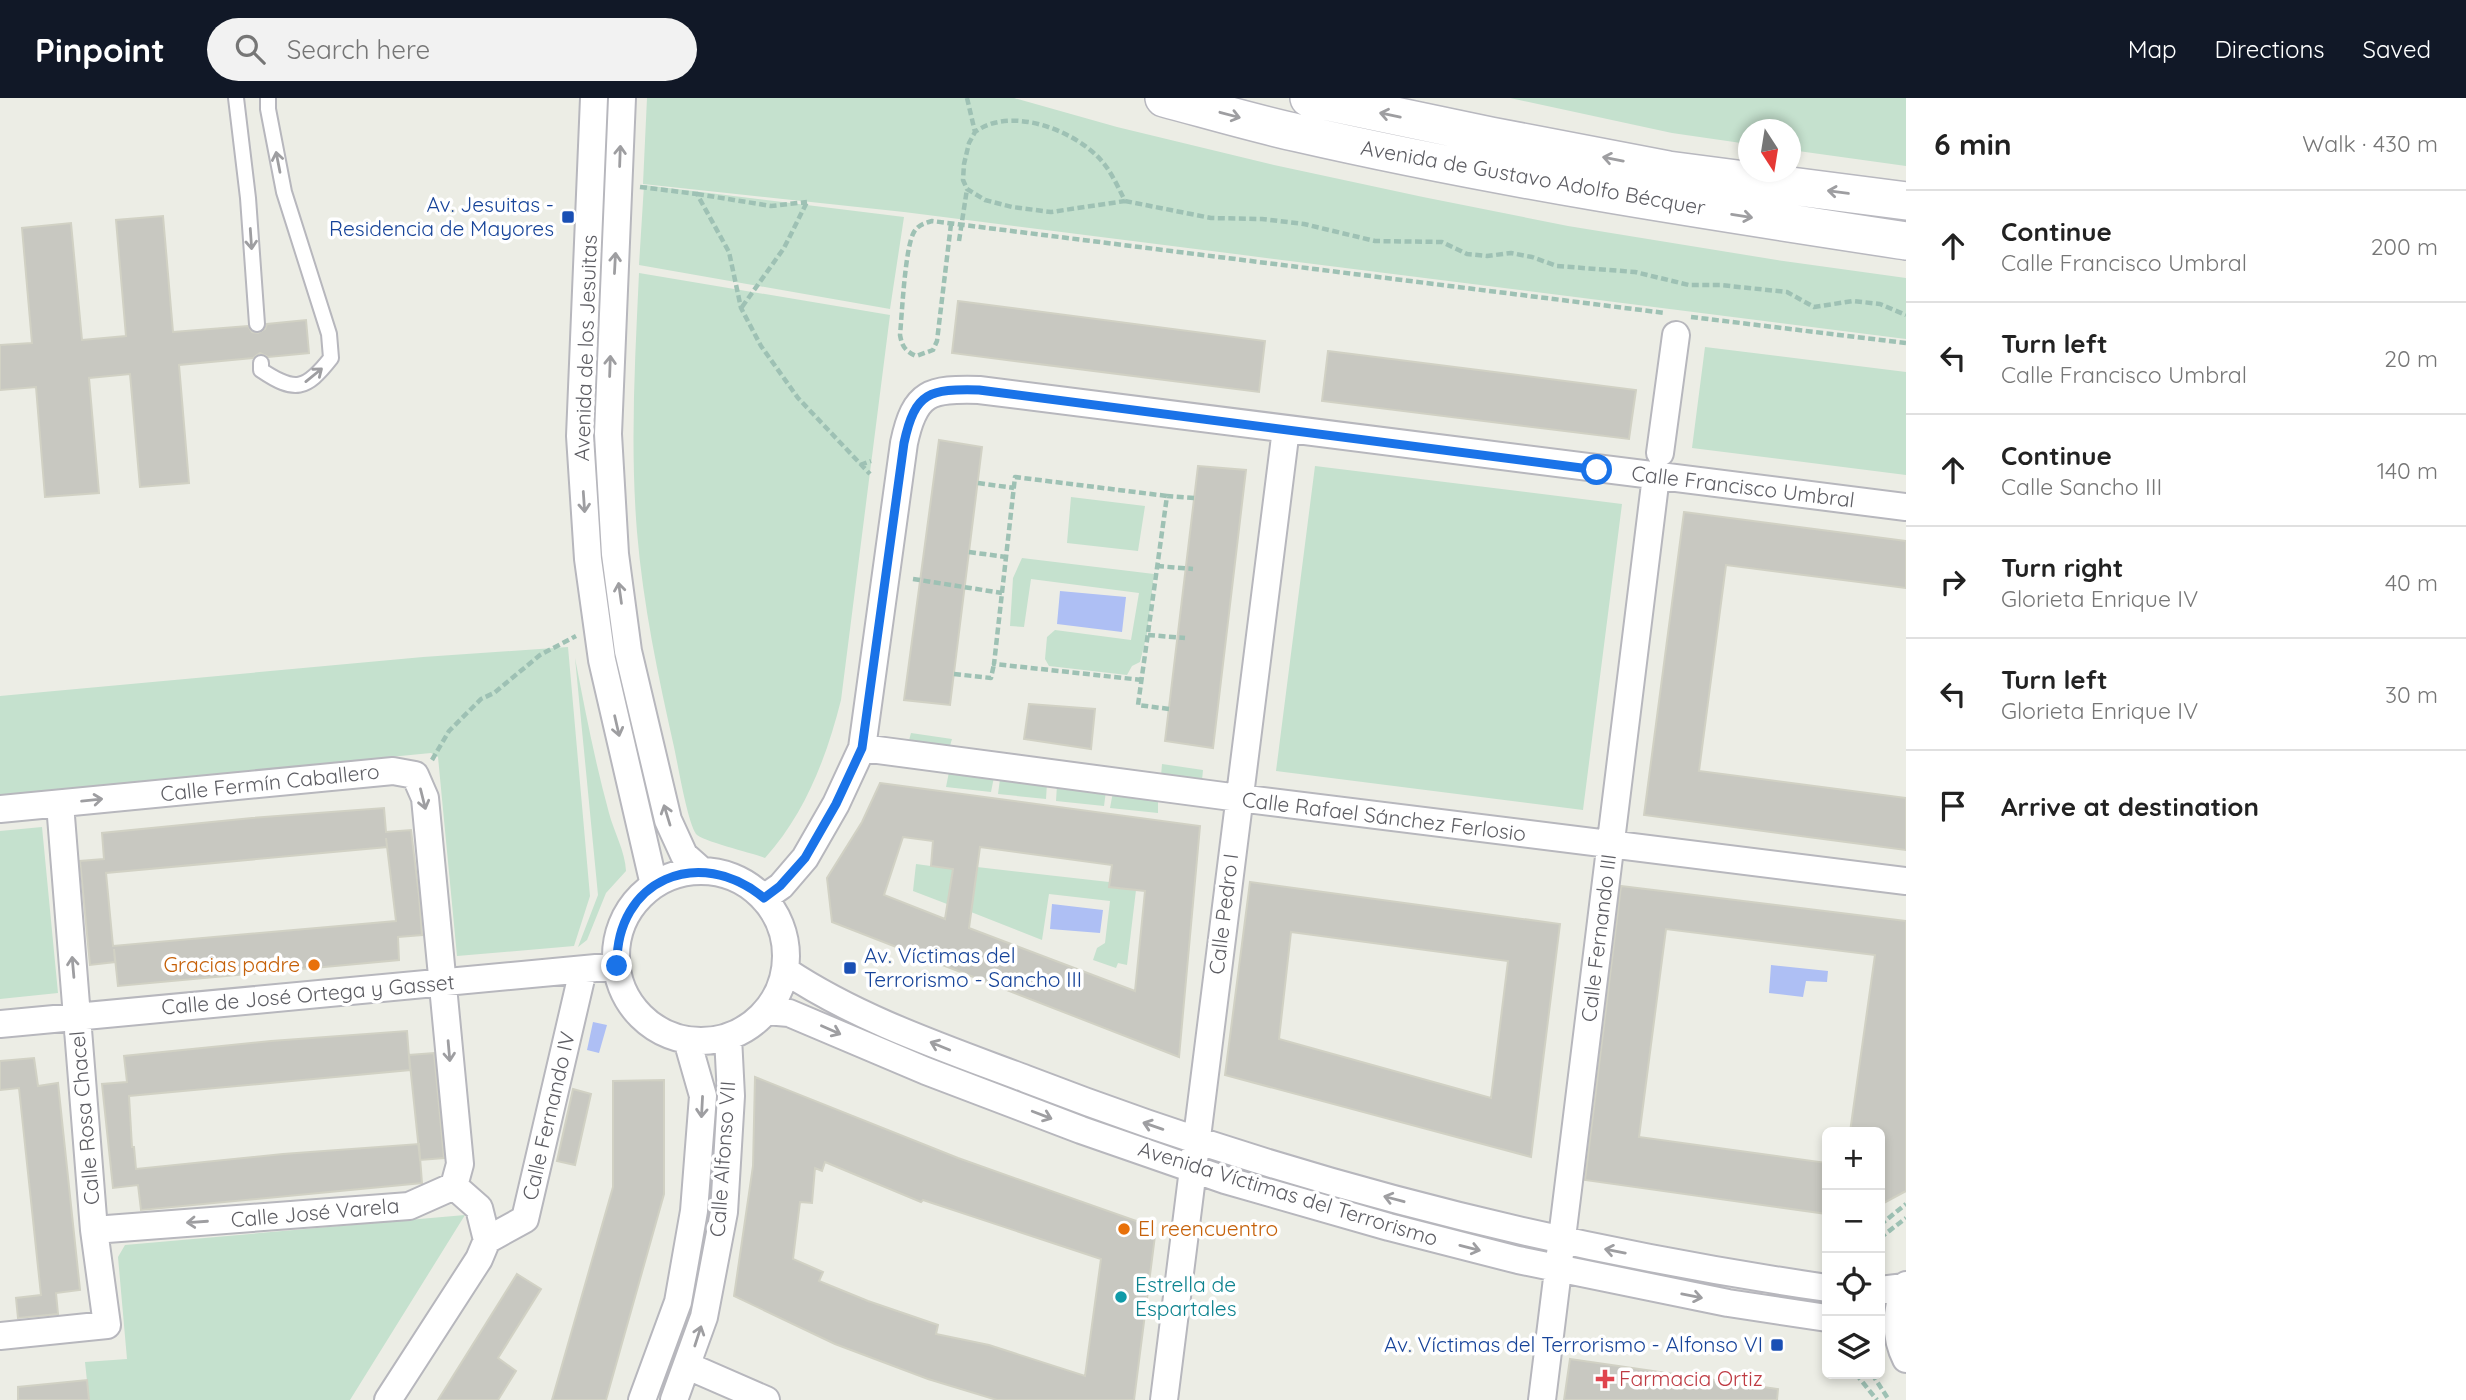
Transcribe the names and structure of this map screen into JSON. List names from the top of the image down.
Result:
{
  "streets": {
    "street": [
      "Avenida de Gustavo Adolfo Bécquer",
      "Avenida de los Jesuitas",
      "Calle Francisco Umbral",
      "Calle Fermín Caballero",
      "Calle Rafael Sánchez Ferlosio",
      "Calle Pedro I",
      "Calle Fernando III",
      "Calle de José Ortega y Gasset",
      "Calle Fernando IV",
      "Calle Rosa Chacel",
      "Calle Alfonso VII",
      "Avenida Víctimas del Terrorismo",
      "Calle José Varela"
    ]
  },
  "crossings": [
    ["Avenida de los Jesuitas", "Calle Francisco Umbral"],
    ["Avenida de los Jesuitas", "Calle de José Ortega y Gasset"],
    ["Avenida de los Jesuitas", "Calle Alfonso VII"],
    ["Avenida de los Jesuitas", "Avenida Víctimas del Terrorismo"],
    ["Calle Francisco Umbral", "Calle Rafael Sánchez Ferlosio"],
    ["Calle Francisco Umbral", "Calle Pedro I"],
    ["Calle Francisco Umbral", "Calle Fernando III"],
    ["Calle Francisco Umbral", "Calle de José Ortega y Gasset"],
    ["Calle Francisco Umbral", "Calle Alfonso VII"],
    ["Calle Francisco Umbral", "Avenida Víctimas del Terrorismo"],
    ["Calle Fermín Caballero", "Calle de José Ortega y Gasset"],
    ["Calle Fermín Caballero", "Calle Rosa Chacel"],
    ["Calle Rafael Sánchez Ferlosio", "Calle Pedro I"],
    ["Calle Rafael Sánchez Ferlosio", "Calle Fernando III"],
    ["Calle Pedro I", "Avenida Víctimas del Terrorismo"],
    ["Calle Fernando III", "Avenida Víctimas del Terrorismo"],
    ["Calle de José Ortega y Gasset", "Calle Fernando IV"],
    ["Calle de José Ortega y Gasset", "Calle Rosa Chacel"],
    ["Calle de José Ortega y Gasset", "Calle Alfonso VII"],
    ["Calle de José Ortega y Gasset", "Avenida Víctimas del Terrorismo"],
    ["Calle Rosa Chacel", "Calle José Varela"],
    ["Calle Alfonso VII", "Avenida Víctimas del Terrorismo"]
  ],
  "one_way": ["Calle José Varela"],
  "places": {
    "transit": ["Av. Jesuitas - Residencia de Mayores", "Av. Víctimas del Terrorismo - Sancho III", "Av. Víctimas del Terrorismo - Alfonso VI"],
    "other": ["Gracias padre", "El reencuentro", "Estrella de Espartales"],
    "health": ["Farmacia Ortiz"]
  },
  "north": "bottom",
  "page": {
    "header": "Pinpoint",
    "search": "Search here",
    "nav": ["Map", "Directions", "Saved"],
    "heading": ["6 min", "Walk · 430 m"],
    "list": [
      ["Continue", "Calle Francisco Umbral", "200 m"],
      ["Turn left", "Calle Francisco Umbral", "20 m"],
      ["Continue", "Calle Sancho III", "140 m"],
      ["Turn right", "Glorieta Enrique IV", "40 m"],
      ["Turn left", "Glorieta Enrique IV", "30 m"],
      "Arrive at destination"
    ],
    "map_buttons": ["+", "−"]
  }
}
